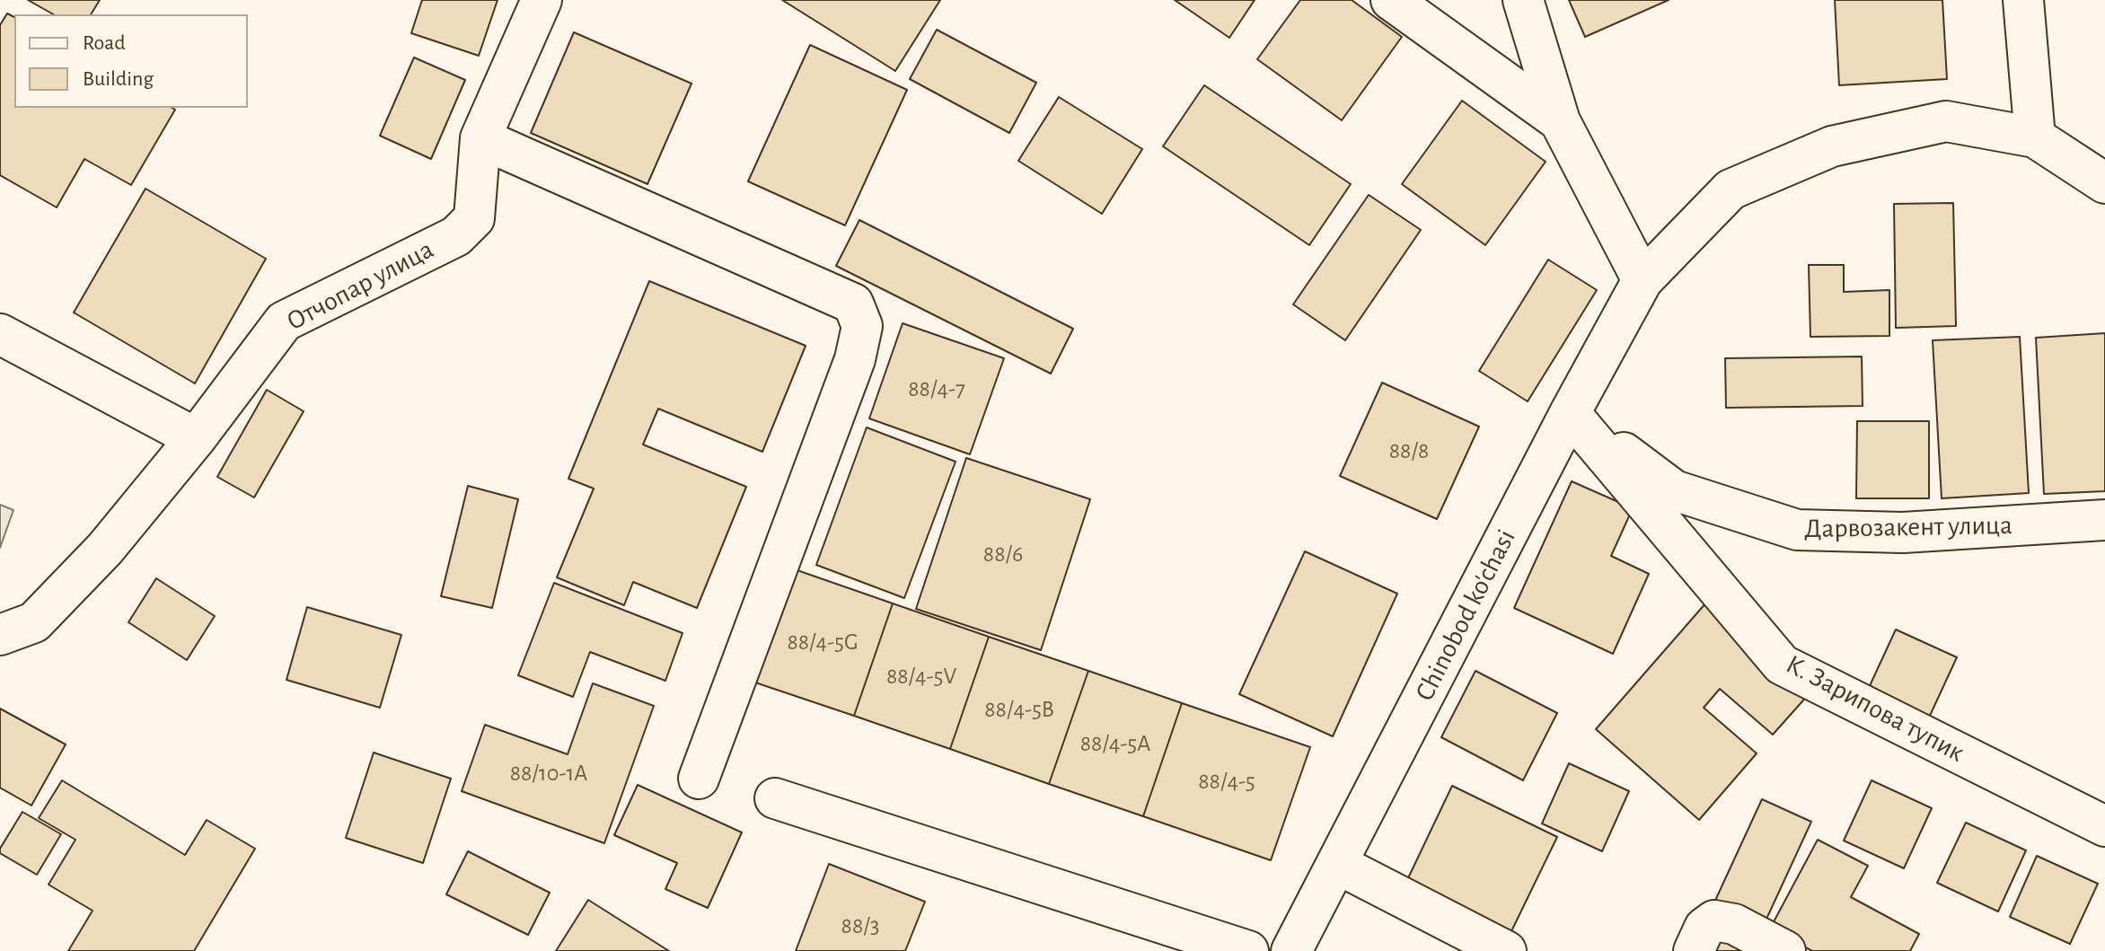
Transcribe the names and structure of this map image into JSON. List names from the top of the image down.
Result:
{
  "streets": {
    "street": [
      "Отчопар улица",
      "Дарвозакент улица",
      "Chinobod ko'chasi",
      "К. Зарипова тупик"
    ]
  },
  "crossings": [
    ["Дарвозакент улица", "Chinobod ko'chasi"],
    ["Дарвозакент улица", "К. Зарипова тупик"],
    ["Chinobod ko'chasi", "К. Зарипова тупик"]
  ],
  "house_numbers": [
    "88/4-7",
    "88/8",
    "88/6",
    "88/4-5G",
    "88/4-5V",
    "88/4-5B",
    "88/4-5A",
    "88/10-1A",
    "88/4-5",
    "88/3"
  ],
  "legend": ["Road", "Building"]
}
